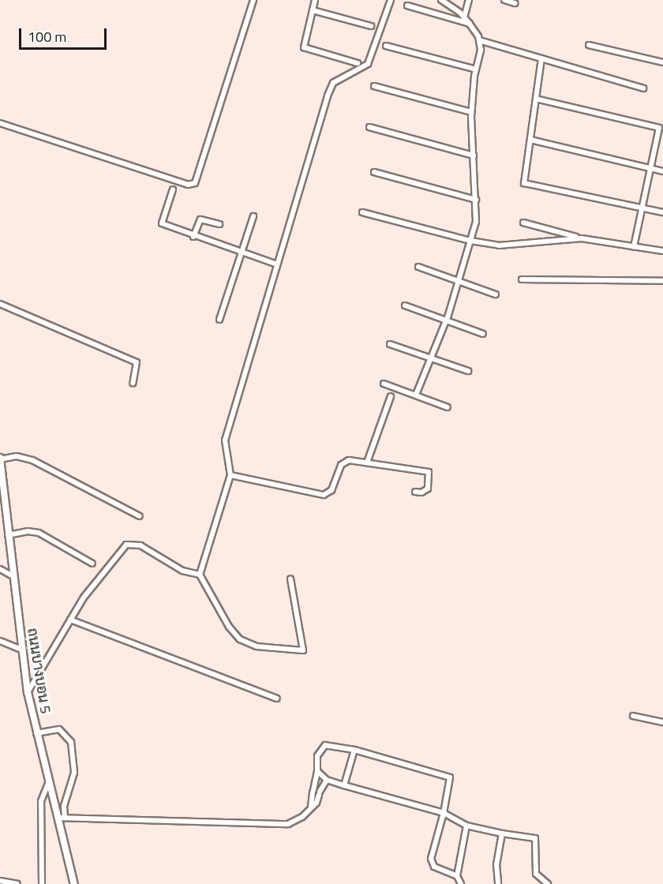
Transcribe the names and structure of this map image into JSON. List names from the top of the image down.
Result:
{
  "streets": {
    "main road": ["ถนนบางบอน 5"]
  },
  "scale_bar": "100 m"
}
